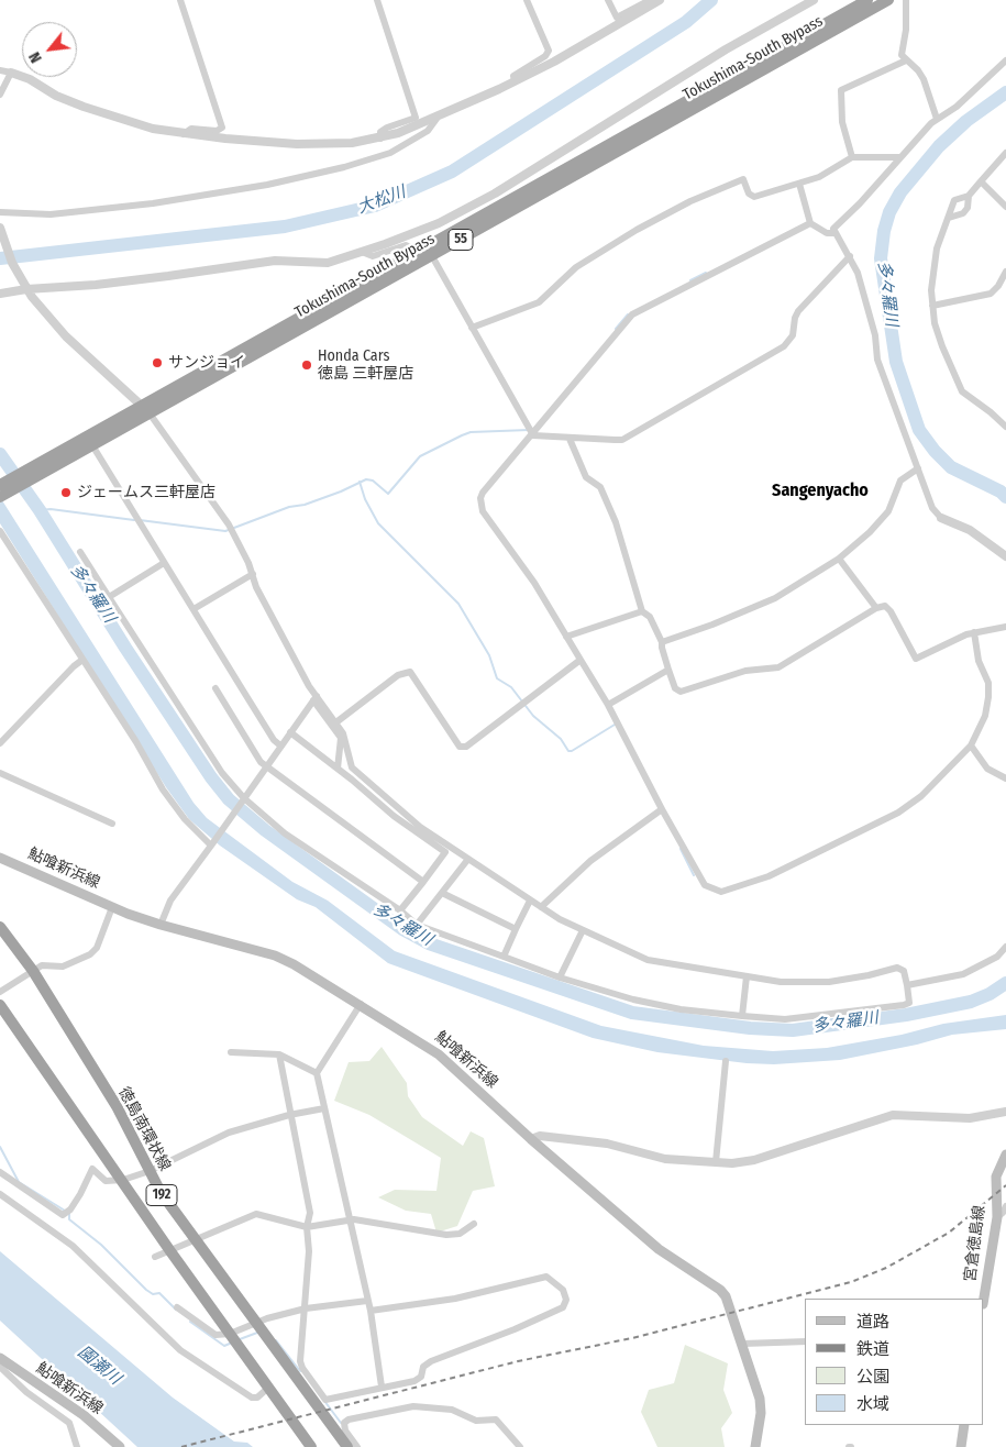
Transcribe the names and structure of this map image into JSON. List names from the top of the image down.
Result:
{
  "streets": {
    "highway": [
      "Tokushima-South Bypass",
      "55",
      "徳島南環状線",
      "192"
    ],
    "main road": ["鮎喰新浜線", "宮倉徳島線"]
  },
  "districts": ["Sangenyacho"],
  "water": ["大松川", "多々羅川", "園瀬川"],
  "places": ["サンジョイ", "Honda Cars 徳島 三軒屋店", "ジェームス三軒屋店"],
  "legend": [
    "道路",
    "鉄道",
    "公園",
    "水域"
  ],
  "north": "bottom left"
}
